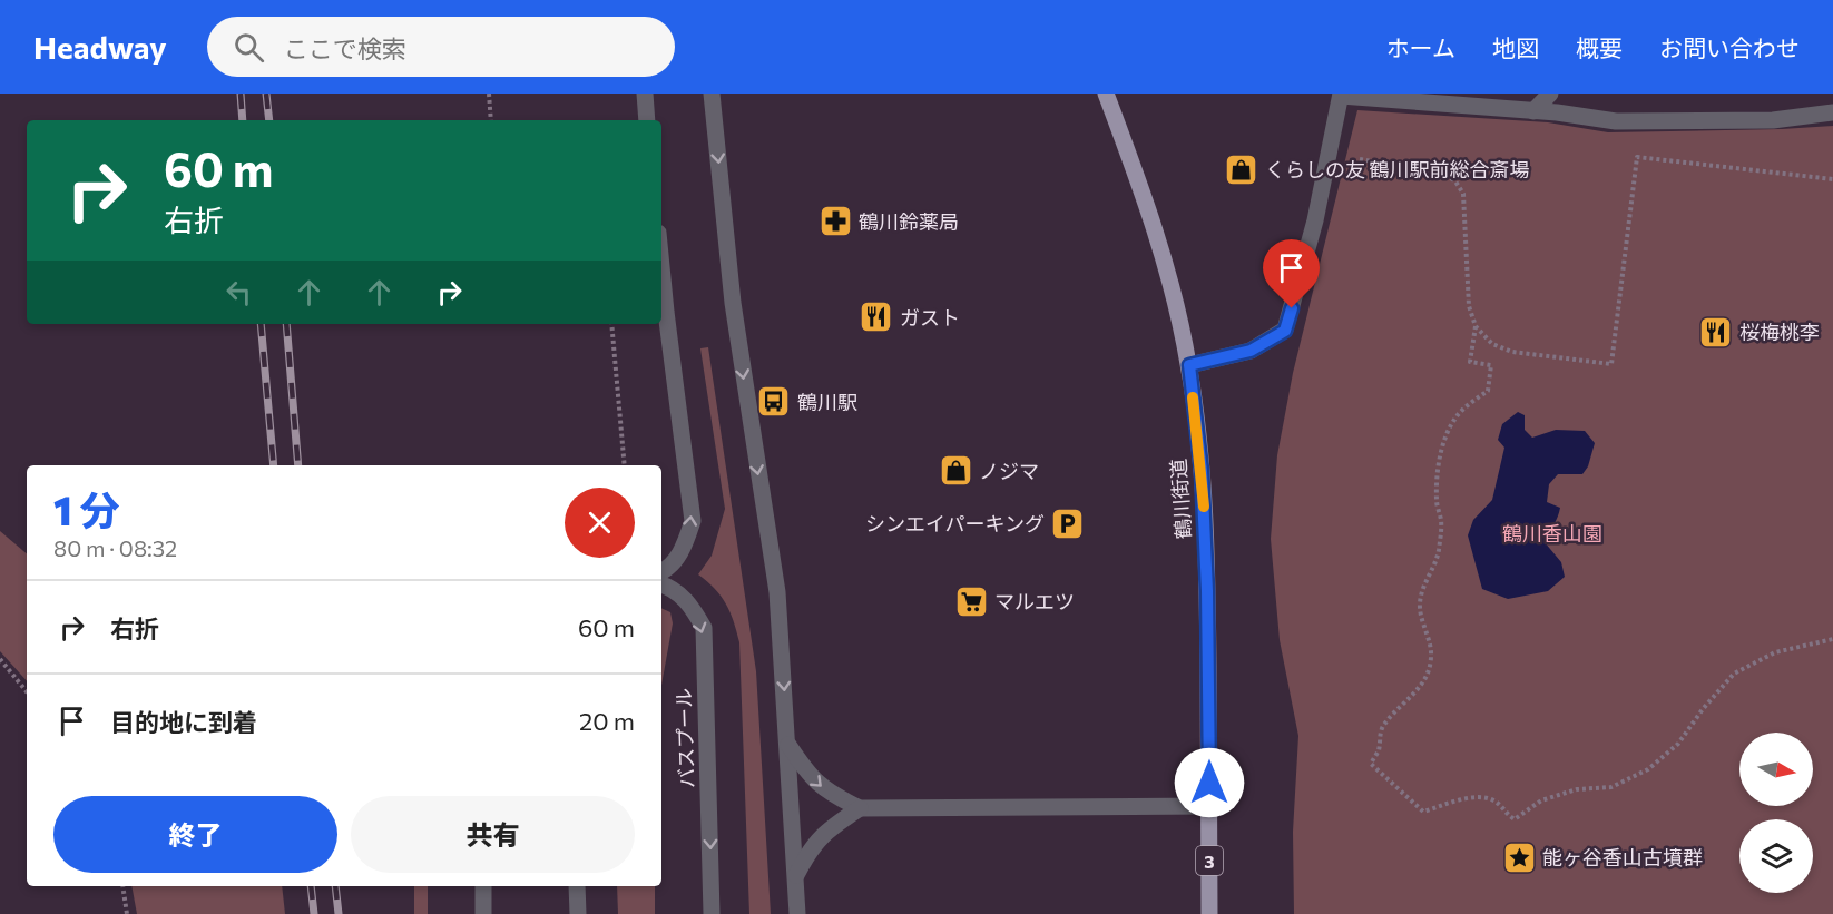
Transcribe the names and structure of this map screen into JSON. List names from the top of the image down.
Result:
{
  "streets": {
    "main road": ["鶴川街道", "3"],
    "street": ["バスプール"]
  },
  "parks": ["鶴川香山園"],
  "places": {
    "shop": ["くらしの友 鶴川駅前総合斎場", "ノジマ"],
    "pharmacy": ["鶴川鈴薬局"],
    "restaurant": ["ガスト", "桜梅桃李"],
    "bus stop": ["鶴川駅"],
    "parking": ["シンエイパーキング"],
    "supermarket": ["マルエツ"],
    "place": ["能ヶ谷香山古墳群"]
  },
  "north": "right",
  "page": {
    "header": "Headway",
    "search": "ここで検索",
    "nav": [
      "ホーム",
      "地図",
      "概要",
      "お問い合わせ"
    ],
    "turn": ["60 m", "右折"],
    "heading": ["1 分", "80 m · 08:32"],
    "list": [
      {
        "name": "右折",
        "value": "60 m"
      },
      {
        "name": "目的地に到着",
        "value": "20 m"
      }
    ],
    "buttons": ["終了", "共有"]
  }
}
